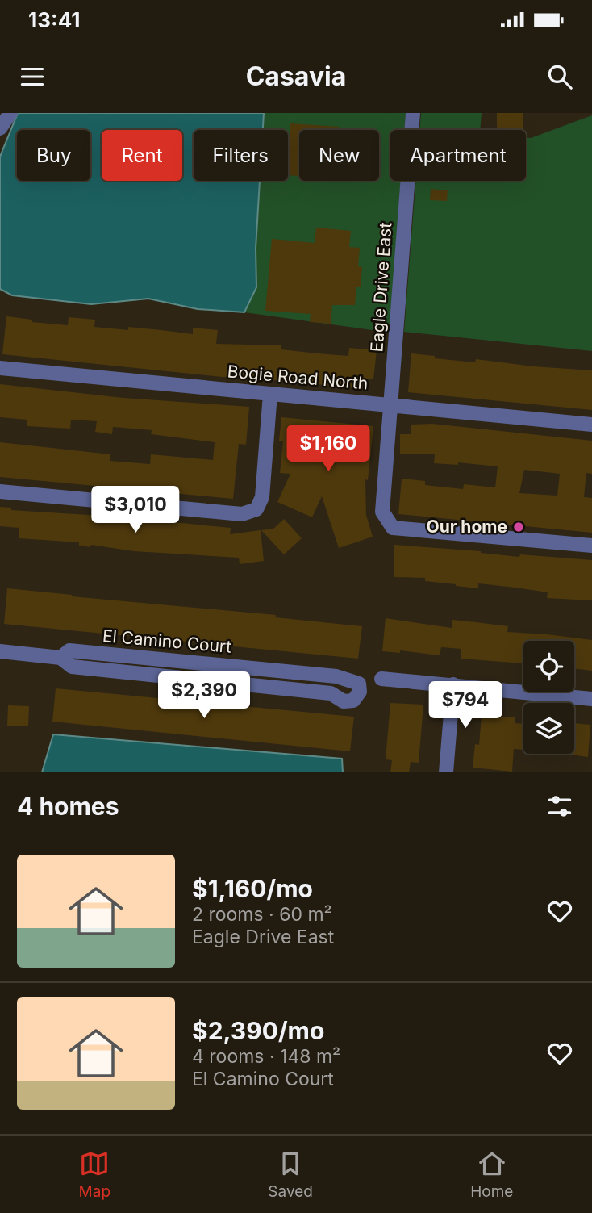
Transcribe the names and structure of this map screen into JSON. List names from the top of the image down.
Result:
{
  "streets": {
    "street": ["Eagle Drive East", "Bogie Road North", "El Camino Court"]
  },
  "crossings": [
    ["Eagle Drive East", "Bogie Road North"]
  ],
  "places": ["Our home"],
  "page": {
    "status": "13:41",
    "header": "Casavia",
    "chip": [
      "Buy",
      "Rent",
      "Filters",
      "New",
      "Apartment"
    ],
    "price": [
      "$1,160",
      "$3,010",
      "$2,390",
      "$794"
    ],
    "heading": "4 homes",
    "list": [
      {
        "name": "$1,160/mo",
        "note": "2 rooms · 60 m² · Eagle Drive East"
      },
      {
        "name": "$2,390/mo",
        "note": "4 rooms · 148 m² · El Camino Court"
      }
    ],
    "tabs": ["Map", "Saved", "Home"]
  }
}
